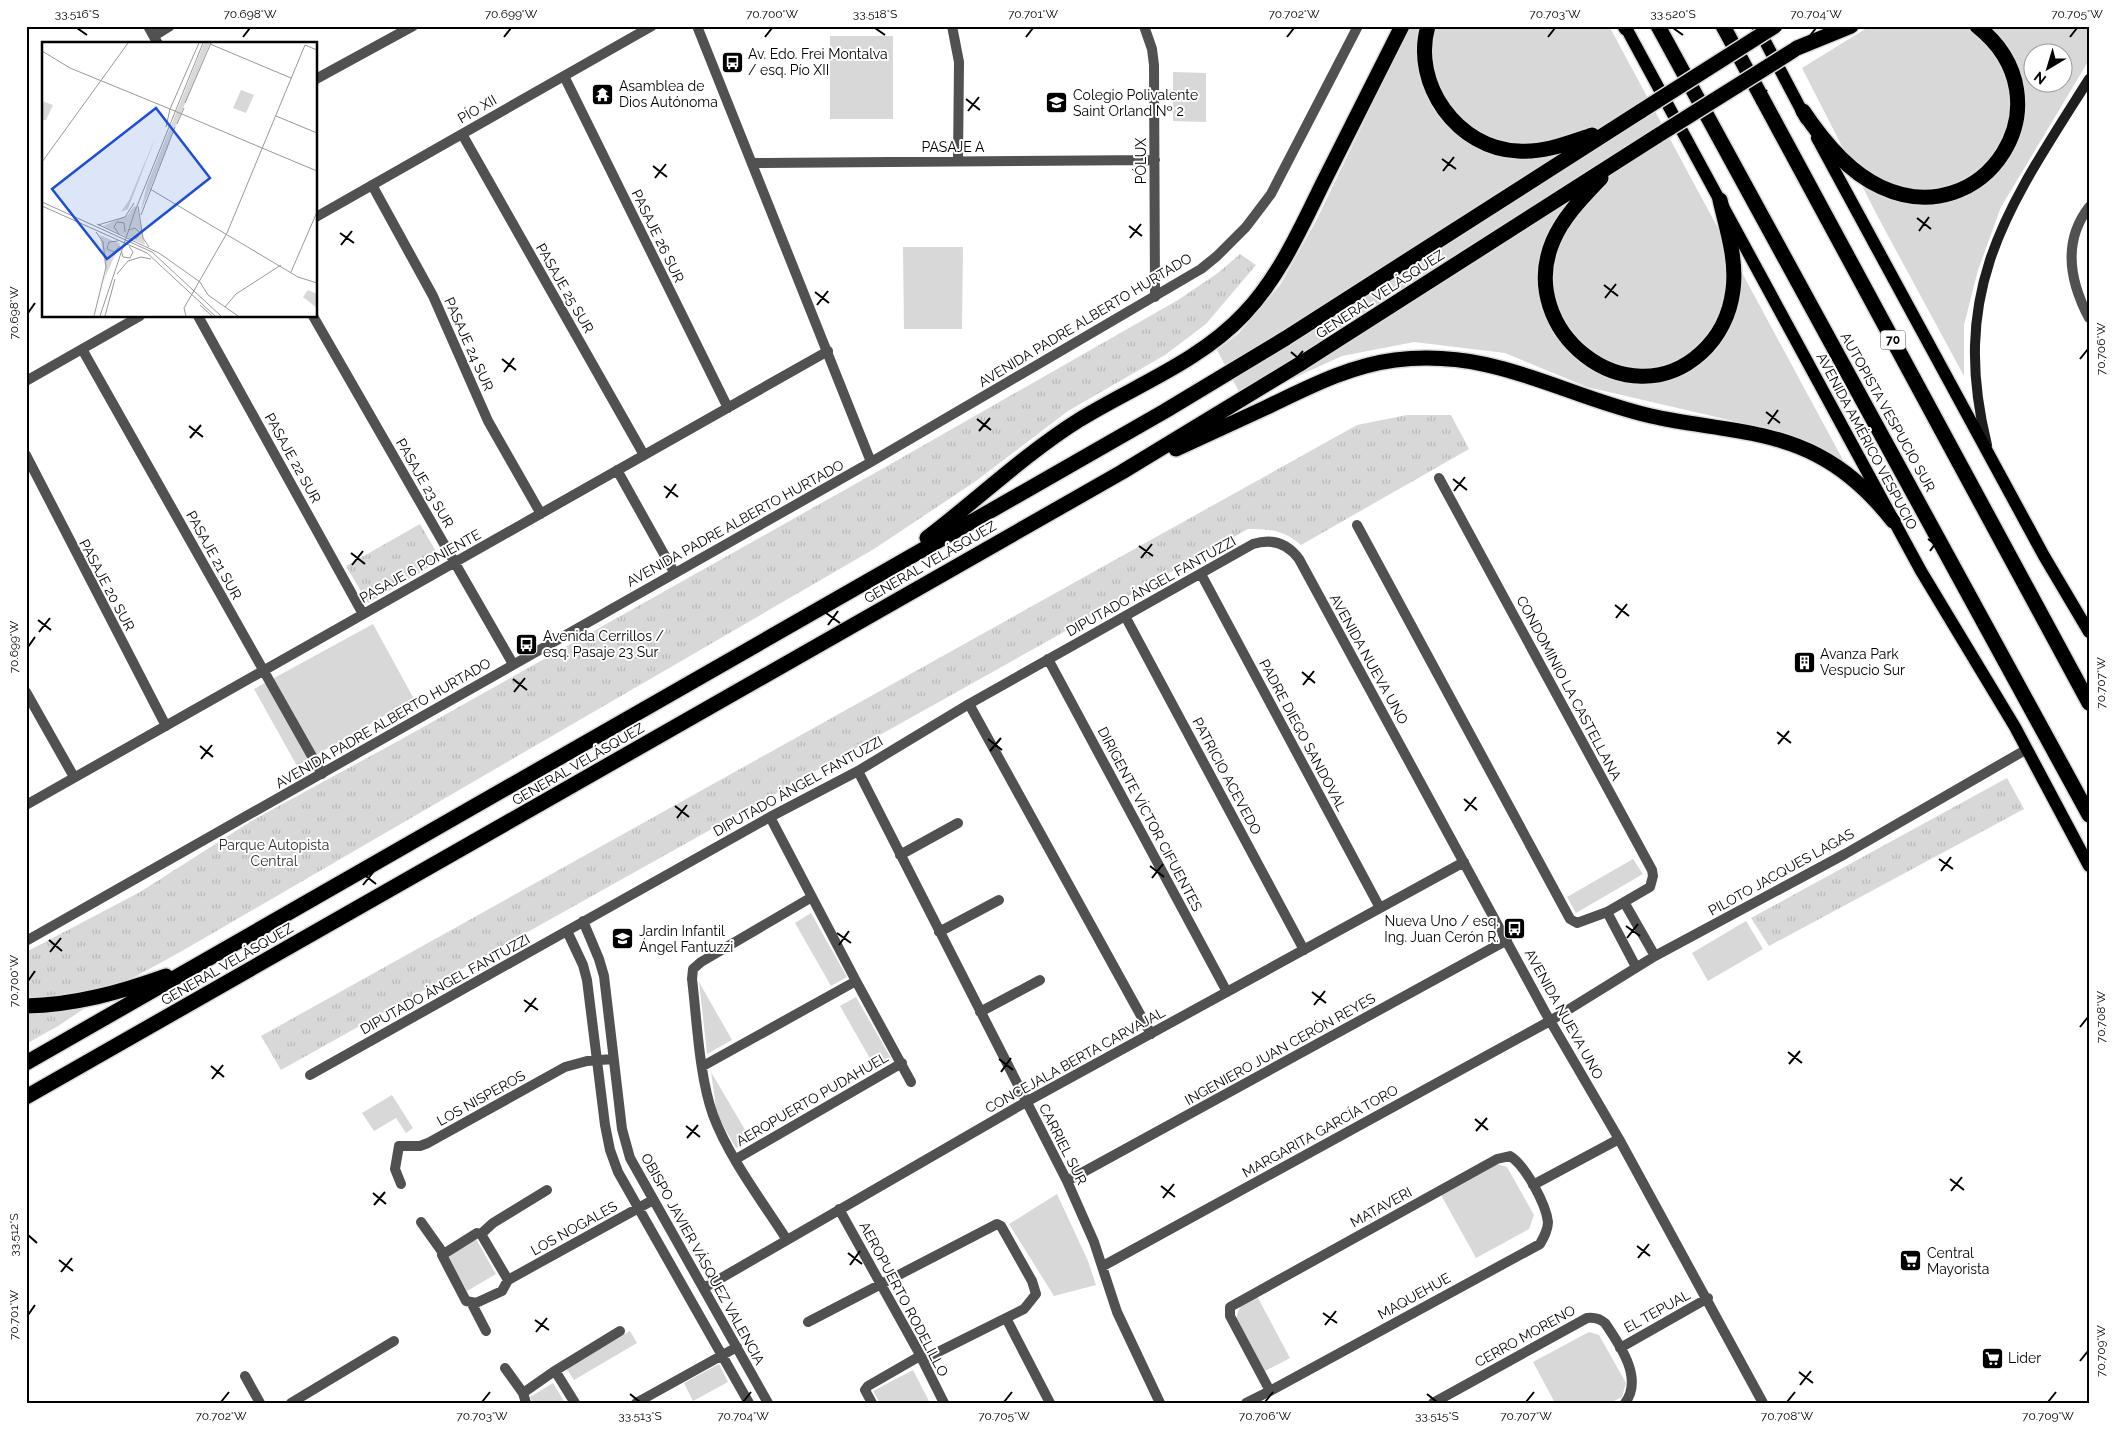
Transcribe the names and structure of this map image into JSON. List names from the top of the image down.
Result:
{
  "streets": {
    "highway": ["GENERAL VELÁSQUEZ", "70", "AUTOPISTA VESPUCIO SUR"],
    "main road": ["AVENIDA AMÉRICO VESPUCIO"],
    "street": [
      "PÍO XII",
      "PASAJE A",
      "PÓLUX",
      "PASAJE 26 SUR",
      "PASAJE 25 SUR",
      "AVENIDA PADRE ALBERTO HURTADO",
      "PASAJE 24 SUR",
      "PASAJE 22 SUR",
      "PASAJE 23 SUR",
      "PASAJE 21 SUR",
      "PASAJE 6 PONIENTE",
      "PASAJE 20 SUR",
      "DIPUTADO ÁNGEL FANTUZZI",
      "AVENIDA NUEVA UNO",
      "CONDOMINIO LA CASTELLANA",
      "PADRE DIEGO SANDOVAL",
      "PATRICIO ACEVEDO",
      "DIRIGENTE VÍCTOR CIFUENTES",
      "PILOTO JACQUES LAGAS",
      "INGENIERO JUAN CERÓN REYES",
      "CONCEJALA BERTA CARVAJAL",
      "LOS NISPEROS",
      "AEROPUERTO PUDAHUEL",
      "MARGARITA GARCÍA TORO",
      "CARRIEL SUR",
      "MATAVERI",
      "LOS NOGALES",
      "OBISPO JAVIER VÁSQUEZ VALENCIA",
      "MAQUEHUE",
      "AEROPUERTO RODELILLO",
      "EL TEPUAL",
      "CERRO MORENO"
    ]
  },
  "crossings": [
    ["PÍO XII", "PASAJE 26 SUR"],
    ["PÍO XII", "PASAJE 25 SUR"],
    ["PÍO XII", "PASAJE 24 SUR"],
    ["PASAJE A", "PÓLUX"],
    ["PÓLUX", "AVENIDA PADRE ALBERTO HURTADO"],
    ["PASAJE 26 SUR", "PASAJE 6 PONIENTE"],
    ["PASAJE 25 SUR", "PASAJE 6 PONIENTE"],
    ["AVENIDA PADRE ALBERTO HURTADO", "PASAJE 23 SUR"],
    ["AVENIDA PADRE ALBERTO HURTADO", "PASAJE 21 SUR"],
    ["PASAJE 24 SUR", "PASAJE 6 PONIENTE"],
    ["AVENIDA AMÉRICO VESPUCIO", "PILOTO JACQUES LAGAS"],
    ["PASAJE 22 SUR", "PASAJE 6 PONIENTE"],
    ["PASAJE 23 SUR", "PASAJE 6 PONIENTE"],
    ["PASAJE 21 SUR", "PASAJE 6 PONIENTE"],
    ["PASAJE 6 PONIENTE", "PASAJE 20 SUR"],
    ["DIPUTADO ÁNGEL FANTUZZI", "AVENIDA NUEVA UNO"],
    ["DIPUTADO ÁNGEL FANTUZZI", "PADRE DIEGO SANDOVAL"],
    ["DIPUTADO ÁNGEL FANTUZZI", "PATRICIO ACEVEDO"],
    ["DIPUTADO ÁNGEL FANTUZZI", "DIRIGENTE VÍCTOR CIFUENTES"],
    ["DIPUTADO ÁNGEL FANTUZZI", "CARRIEL SUR"],
    ["DIPUTADO ÁNGEL FANTUZZI", "OBISPO JAVIER VÁSQUEZ VALENCIA"],
    ["AVENIDA NUEVA UNO", "PILOTO JACQUES LAGAS"],
    ["AVENIDA NUEVA UNO", "INGENIERO JUAN CERÓN REYES"],
    ["AVENIDA NUEVA UNO", "CONCEJALA BERTA CARVAJAL"],
    ["AVENIDA NUEVA UNO", "MARGARITA GARCÍA TORO"],
    ["AVENIDA NUEVA UNO", "EL TEPUAL"],
    ["PADRE DIEGO SANDOVAL", "CONCEJALA BERTA CARVAJAL"],
    ["PATRICIO ACEVEDO", "CONCEJALA BERTA CARVAJAL"],
    ["DIRIGENTE VÍCTOR CIFUENTES", "CONCEJALA BERTA CARVAJAL"],
    ["PILOTO JACQUES LAGAS", "MARGARITA GARCÍA TORO"],
    ["INGENIERO JUAN CERÓN REYES", "CARRIEL SUR"],
    ["CONCEJALA BERTA CARVAJAL", "CARRIEL SUR"],
    ["CONCEJALA BERTA CARVAJAL", "OBISPO JAVIER VÁSQUEZ VALENCIA"],
    ["CONCEJALA BERTA CARVAJAL", "AEROPUERTO RODELILLO"],
    ["LOS NISPEROS", "OBISPO JAVIER VÁSQUEZ VALENCIA"],
    ["MARGARITA GARCÍA TORO", "CARRIEL SUR"],
    ["MATAVERI", "MAQUEHUE"],
    ["LOS NOGALES", "OBISPO JAVIER VÁSQUEZ VALENCIA"],
    ["EL TEPUAL", "CERRO MORENO"]
  ],
  "parks": ["Parque Autopista Central"],
  "places": {
    "bus stop": ["Av. Edo. Frei Montalva / esq. Pío XII", "Avenida Cerrillos / esq. Pasaje 23 Sur", "Nueva Uno / esq. Ing. Juan Cerón R."],
    "temple": ["Asamblea de Dios Autónoma"],
    "school or university": ["Colegio Polivalente Saint Orland Nº 2", "Jardin Infantil Ángel Fantuzzi"],
    "building": ["Avanza Park Vespucio Sur"],
    "supermarket": ["Central Mayorista", "Lider"]
  },
  "north": "bottom left",
  "coordinates": [
    "33.516°S",
    "70.698°W",
    "70.699°W",
    "70.700°W",
    "33.518°S",
    "70.701°W",
    "70.702°W",
    "70.703°W",
    "33.520°S",
    "70.704°W",
    "70.705°W",
    "70.706°W",
    "70.707°W",
    "70.708°W",
    "33.512°S",
    "70.709°W",
    "33.513°S",
    "33.515°S"
  ]
}
